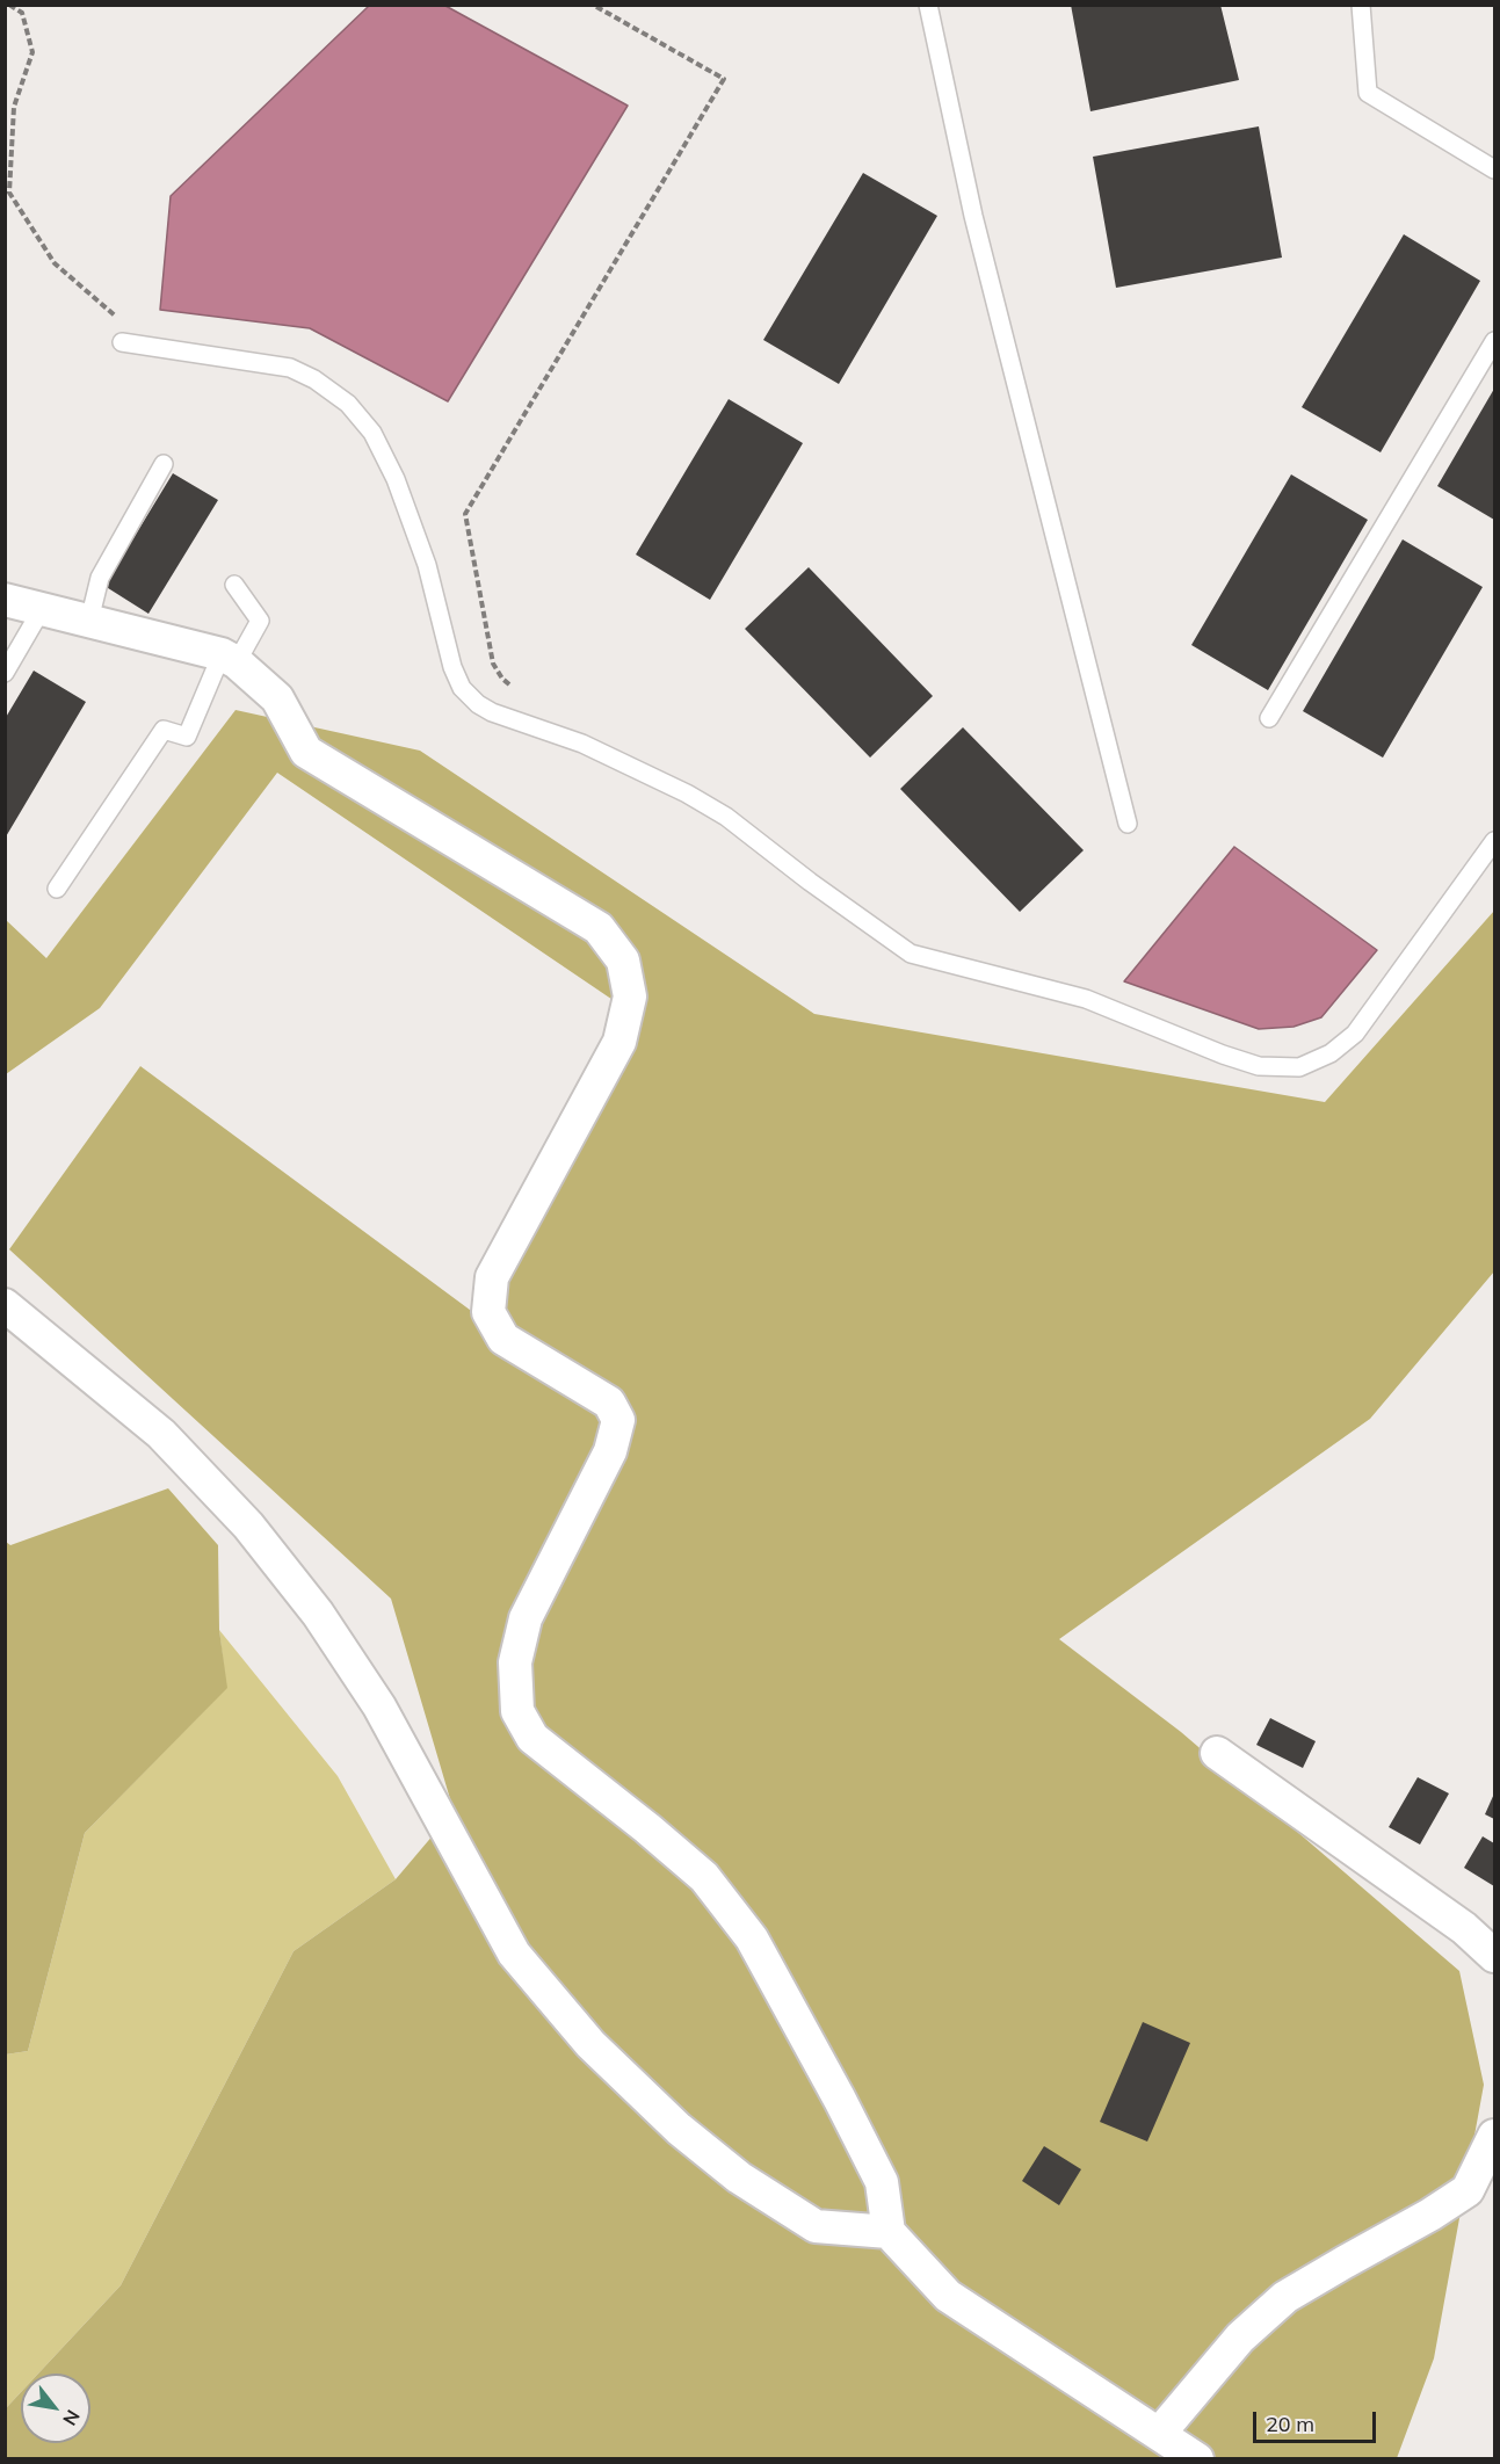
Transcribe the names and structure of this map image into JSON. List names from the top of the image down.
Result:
{
  "scale_bar": "20 m",
  "north": "bottom right"
}
